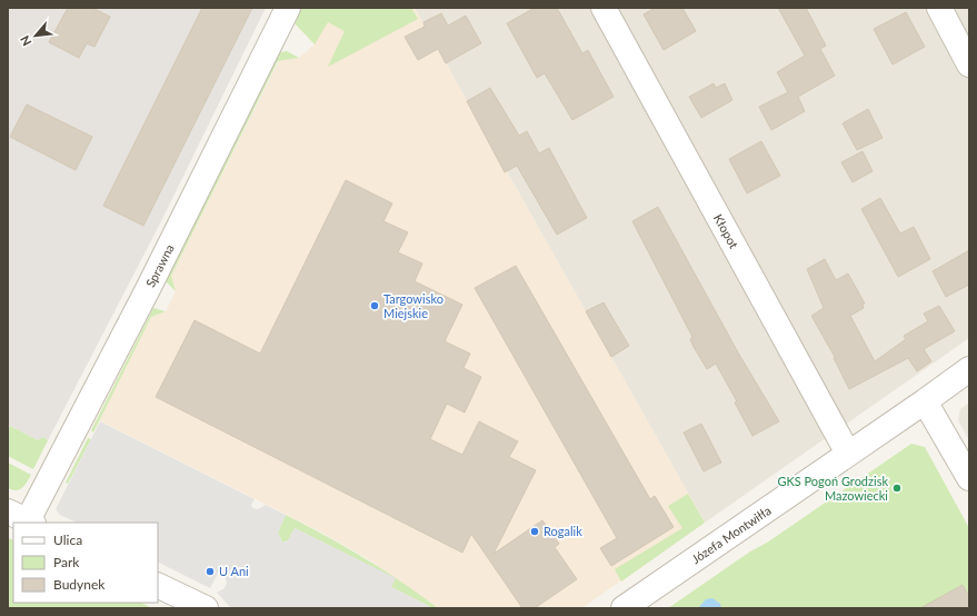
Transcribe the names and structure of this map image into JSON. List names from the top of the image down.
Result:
{
  "streets": {
    "street": ["Kłopot", "Sprawna", "Józefa Montwiłła"]
  },
  "crossings": [
    ["Kłopot", "Józefa Montwiłła"]
  ],
  "places": [
    "Targowisko Miejskie",
    "GKS Pogoń Grodzisk Mazowiecki",
    "Rogalik",
    "U Ani"
  ],
  "legend": ["Ulica", "Park", "Budynek"],
  "north": "bottom left"
}
